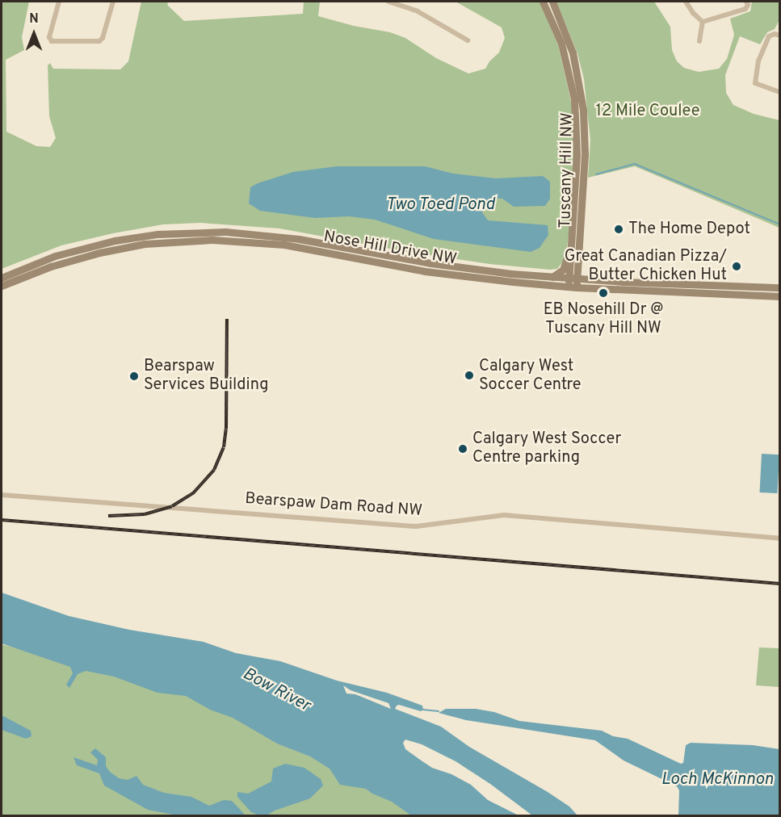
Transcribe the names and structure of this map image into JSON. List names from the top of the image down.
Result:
{
  "streets": {
    "street": ["Tuscany Hill NW", "Nose Hill Drive NW", "Bearspaw Dam Road NW"]
  },
  "crossings": [
    ["Tuscany Hill NW", "Nose Hill Drive NW"]
  ],
  "water": ["Two Toed Pond", "Bow River", "Loch McKinnon"],
  "parks": ["12 Mile Coulee"],
  "places": [
    "The Home Depot",
    "Great Canadian Pizza/ Butter Chicken Hut",
    "EB Nosehill Dr @ Tuscany Hill NW",
    "Calgary West Soccer Centre",
    "Bearspaw Services Building",
    "Calgary West Soccer Centre parking"
  ],
  "north": "top"
}
